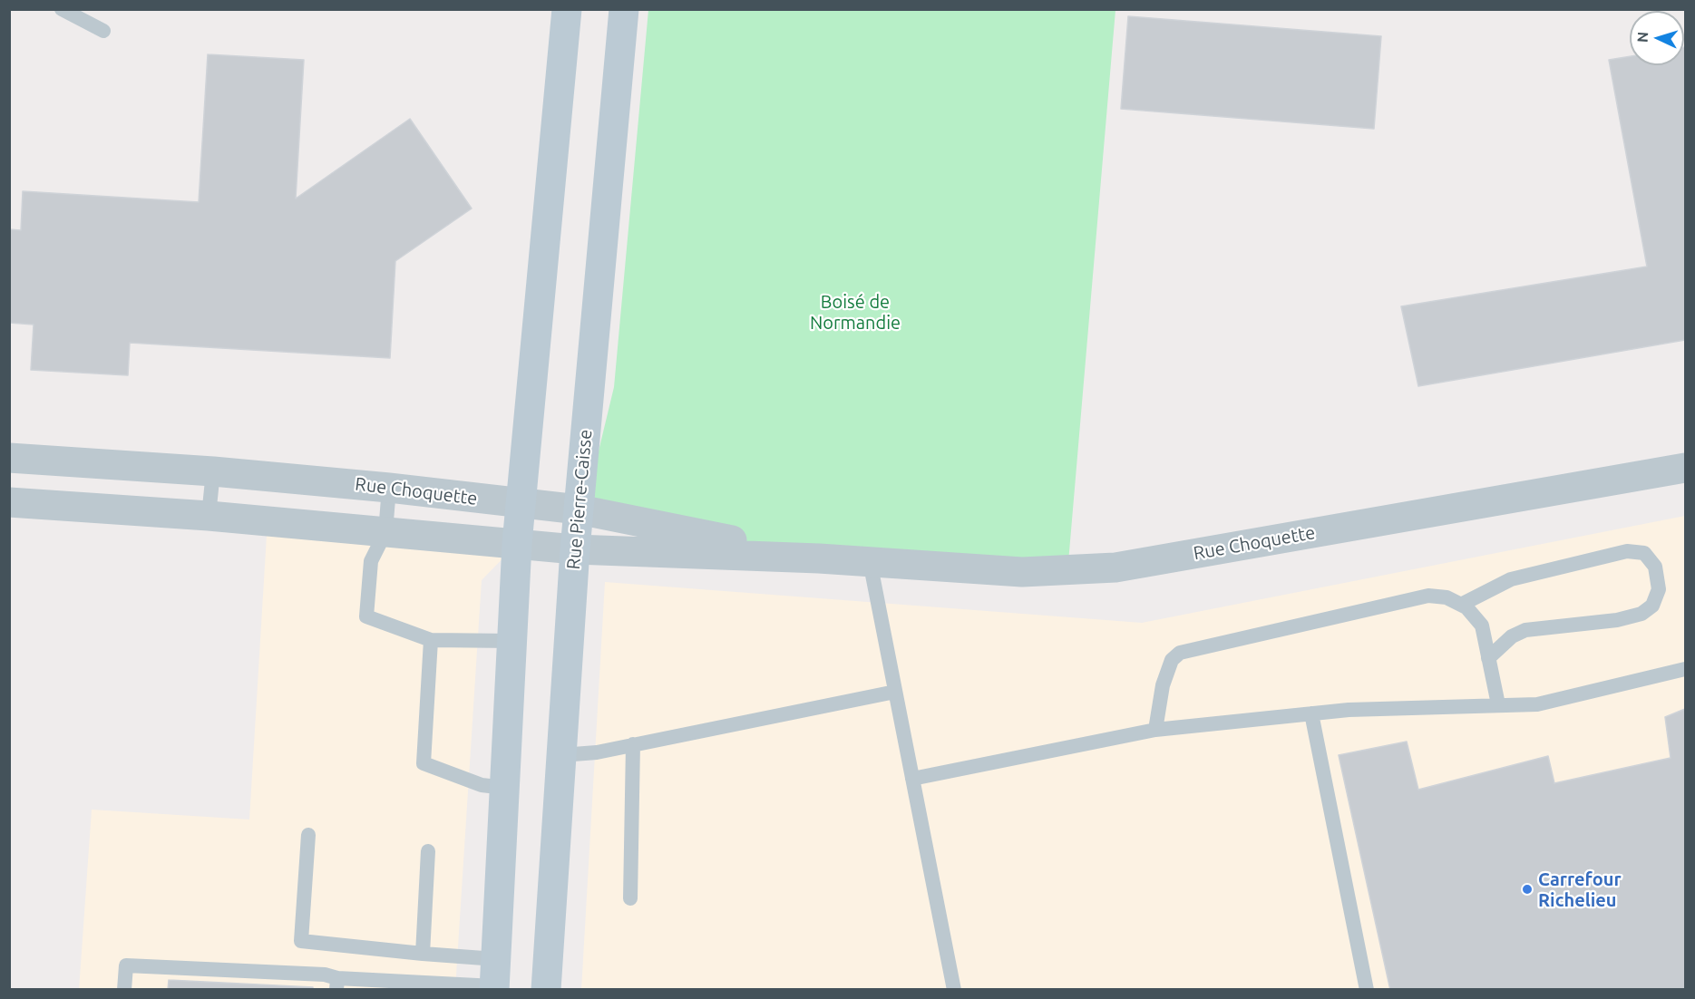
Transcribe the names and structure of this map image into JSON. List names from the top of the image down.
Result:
{
  "streets": {
    "street": ["Rue Choquette", "Rue Pierre-Caisse"]
  },
  "crossings": [
    ["Rue Choquette", "Rue Pierre-Caisse"]
  ],
  "parks": ["Boisé de Normandie"],
  "places": ["Carrefour Richelieu"],
  "north": "left"
}
